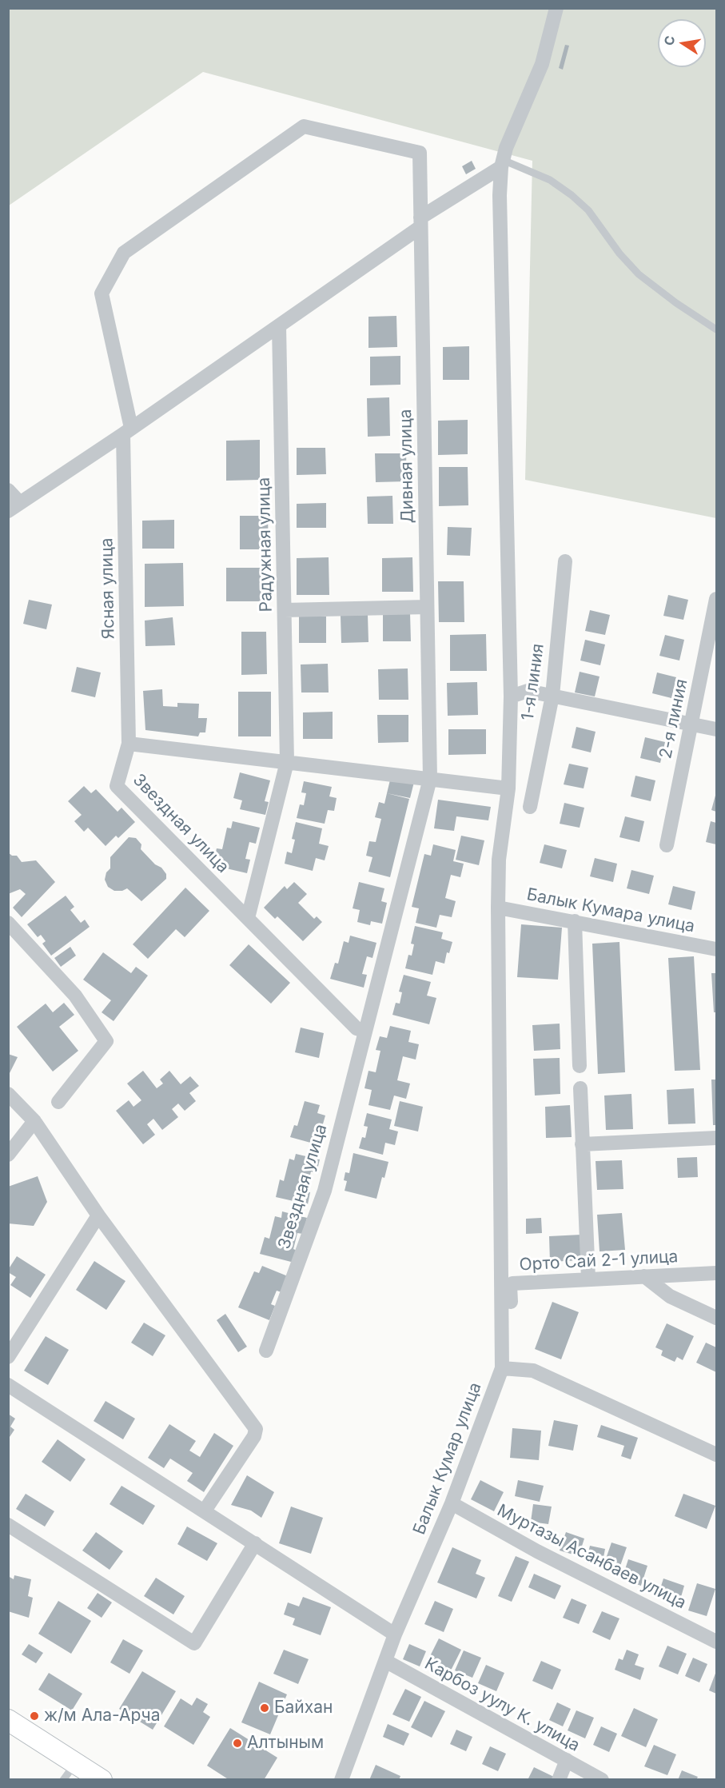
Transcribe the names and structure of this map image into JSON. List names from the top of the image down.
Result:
{
  "streets": {
    "street": [
      "Дивная улица",
      "Радужная улица",
      "Ясная улица",
      "1-я линия",
      "2-я линия",
      "Звездная улица",
      "Балык Кумара улица",
      "Орто Сай 2-1 улица",
      "Балык Кумар улица",
      "Муртазы Асанбаев улица",
      "Карбоз уулу К. улица"
    ]
  },
  "crossings": [
    ["Дивная улица", "Ясная улица"],
    ["Дивная улица", "Звездная улица"],
    ["Ясная улица", "Звездная улица"],
    ["Орто Сай 2-1 улица", "Балык Кумар улица"],
    ["Балык Кумар улица", "Муртазы Асанбаев улица"],
    ["Балык Кумар улица", "Карбоз уулу К. улица"]
  ],
  "places": ["Байхан", "ж/м Ала-Арча", "Алтыным"],
  "north": "left"
}
